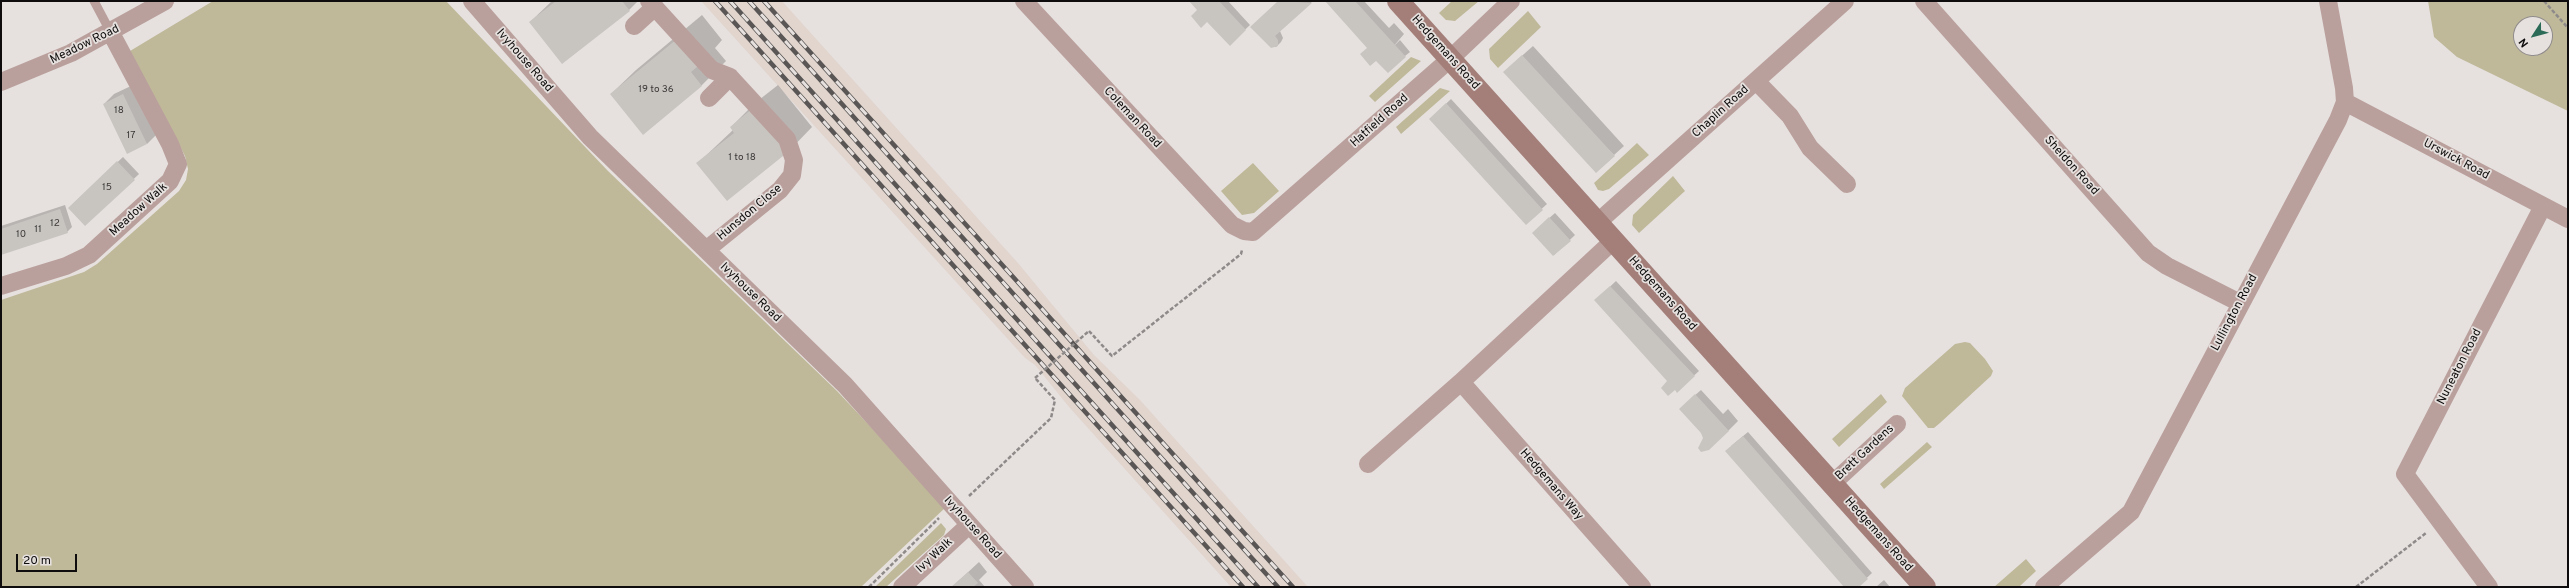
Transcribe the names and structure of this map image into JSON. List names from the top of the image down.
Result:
{
  "streets": {
    "street": [
      "Meadow Road",
      "Hedgemans Road",
      "Ivyhouse Road",
      "Chaplin Road",
      "Coleman Road",
      "Hatfield Road",
      "Urswick Road",
      "Sheldon Road",
      "Meadow Walk",
      "Hunsdon Close",
      "Lullington Road",
      "Nuneaton Road",
      "Brett Gardens",
      "Hedgemans Way",
      "Ivy Walk"
    ]
  },
  "crossings": [
    ["Meadow Road", "Meadow Walk"],
    ["Hedgemans Road", "Chaplin Road"],
    ["Hedgemans Road", "Hatfield Road"],
    ["Hedgemans Road", "Brett Gardens"],
    ["Ivyhouse Road", "Hunsdon Close"],
    ["Ivyhouse Road", "Ivy Walk"],
    ["Coleman Road", "Hatfield Road"],
    ["Urswick Road", "Lullington Road"],
    ["Urswick Road", "Nuneaton Road"],
    ["Sheldon Road", "Lullington Road"]
  ],
  "house_numbers": [
    "19 to 36",
    "18",
    "17",
    "1 to 18",
    "15",
    "12",
    "11",
    "10"
  ],
  "scale_bar": "20 m",
  "north": "bottom left"
}
